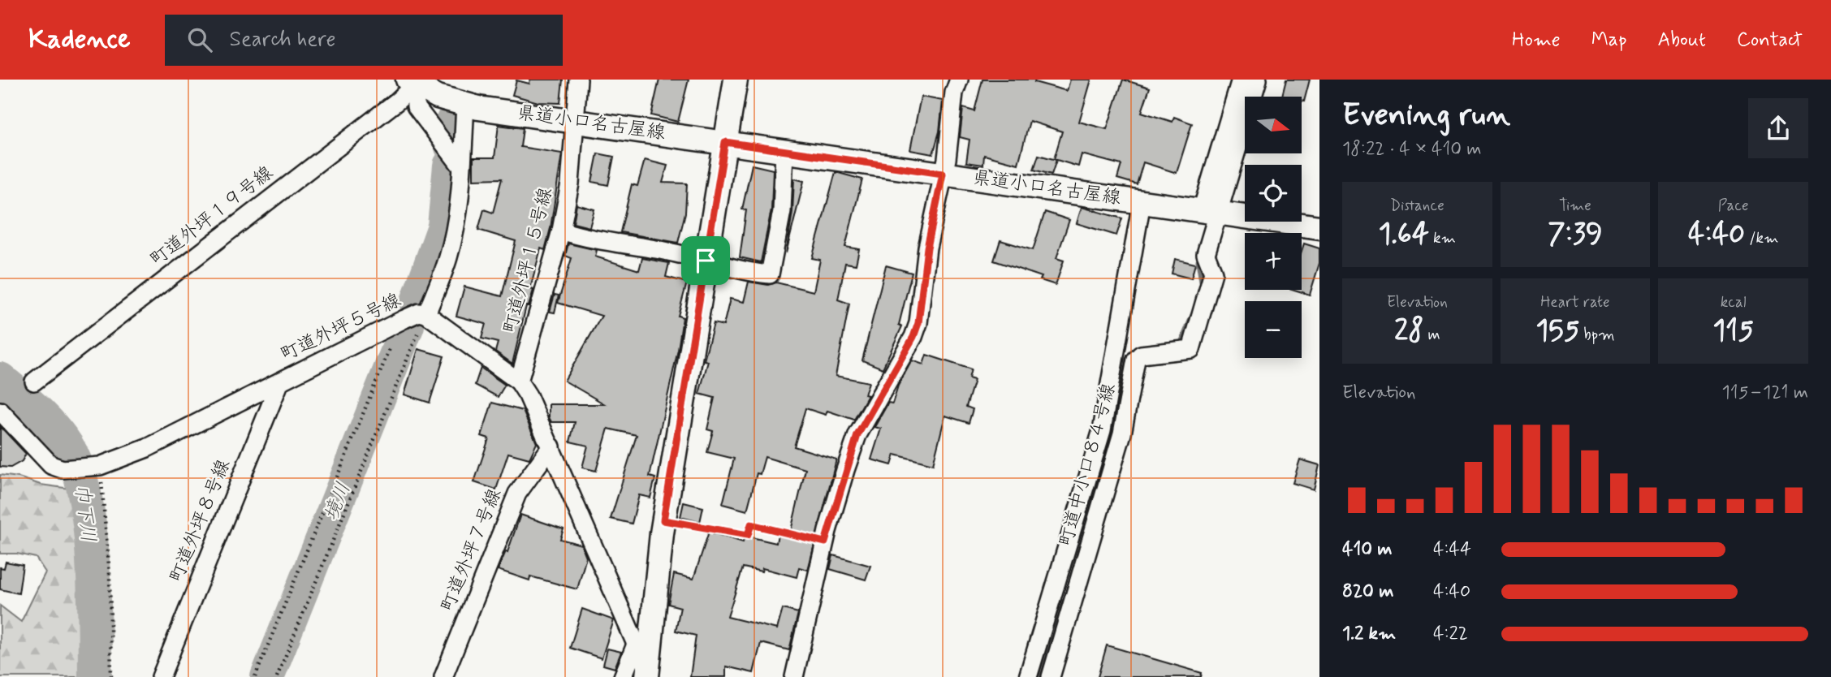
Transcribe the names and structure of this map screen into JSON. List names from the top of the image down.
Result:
{
  "streets": {
    "main road": ["県道小口名古屋線"],
    "street": [
      "町道外坪１９号線",
      "町道外坪１５号線",
      "町道外坪５号線",
      "町道中小口８４号線",
      "町道外坪８号線",
      "町道外坪７号線"
    ]
  },
  "crossings": [
    ["県道小口名古屋線", "町道外坪１９号線"],
    ["県道小口名古屋線", "町道外坪１５号線"],
    ["県道小口名古屋線", "町道中小口８４号線"],
    ["町道外坪１５号線", "町道外坪５号線"],
    ["町道外坪５号線", "町道外坪８号線"],
    ["町道外坪５号線", "町道外坪７号線"]
  ],
  "water": ["境川", "巾下川"],
  "north": "right",
  "page": {
    "header": "Kadence",
    "search": "Search here",
    "nav": [
      "Home",
      "Map",
      "About",
      "Contact"
    ],
    "heading": ["Evening run", "18:22 · 4 × 410 m"],
    "map_buttons": ["+", "−"],
    "stats": [
      ["Distance", "1.64 km"],
      ["Time", "7:39"],
      ["Pace", "4:40 /km"],
      ["Elevation", "28 m"],
      ["Heart rate", "155 bpm"],
      ["kcal", "115"]
    ],
    "chart": ["Elevation", "115–121 m"],
    "list": [
      {
        "name": "410 m",
        "note": "4:44"
      },
      {
        "name": "820 m",
        "note": "4:40"
      },
      {
        "name": "1.2 km",
        "note": "4:22"
      }
    ]
  }
}
